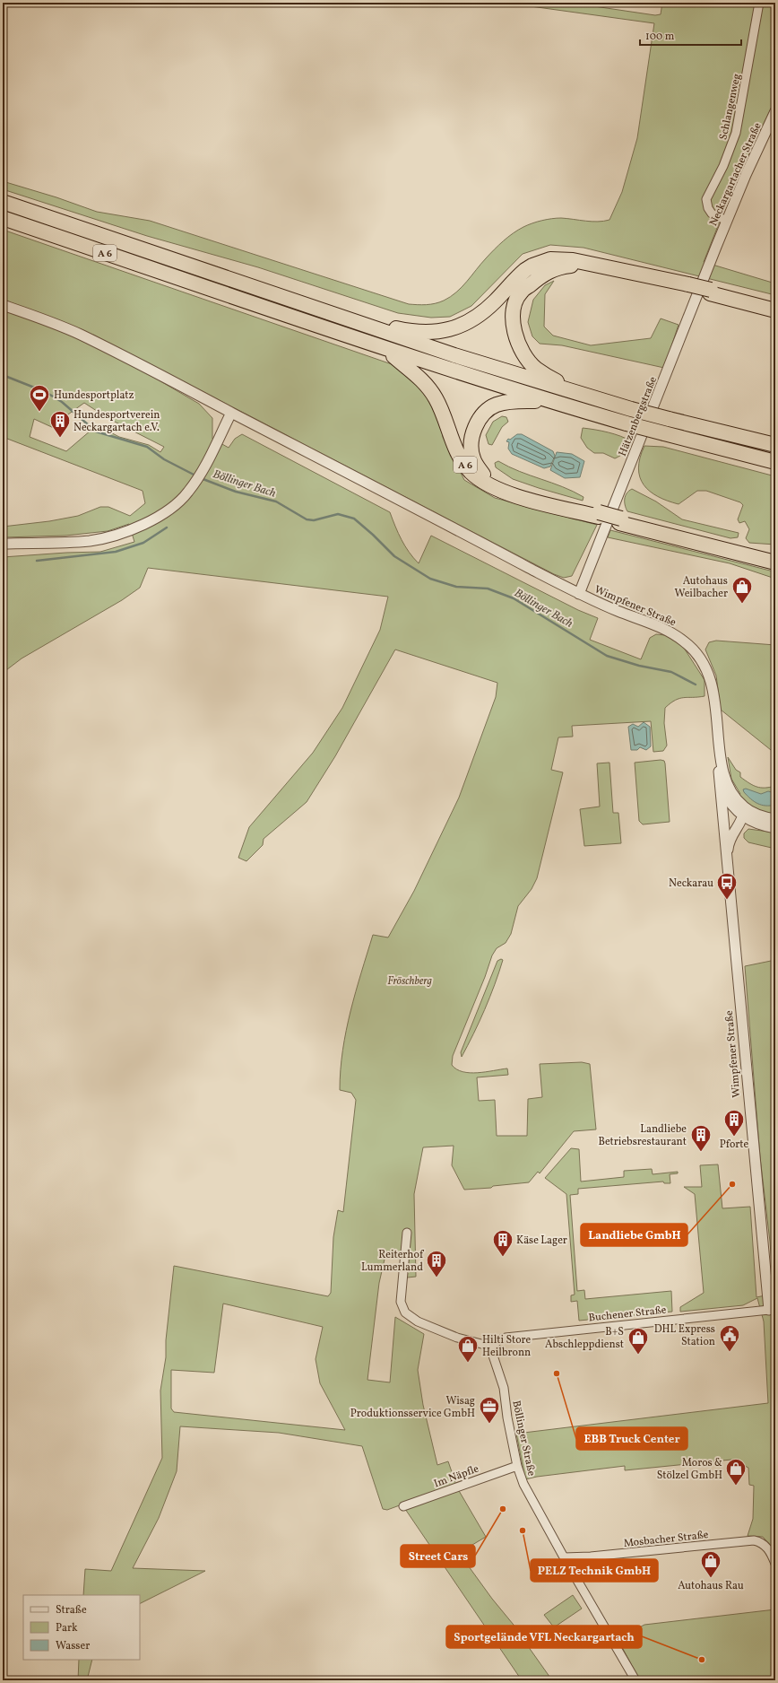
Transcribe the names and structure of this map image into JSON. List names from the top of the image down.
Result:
{
  "streets": {
    "highway": ["A 6"],
    "street": [
      "Schlangenweg",
      "Neckargartacher Straße",
      "Hätzenbergstraße",
      "Wimpfener Straße",
      "Buchener Straße",
      "Böllinger Straße",
      "Im Näpfle",
      "Mosbacher Straße"
    ]
  },
  "crossings": [
    ["Schlangenweg", "Neckargartacher Straße"],
    ["Neckargartacher Straße", "Hätzenbergstraße"],
    ["Hätzenbergstraße", "Wimpfener Straße"],
    ["Wimpfener Straße", "Buchener Straße"],
    ["Buchener Straße", "Böllinger Straße"],
    ["Böllinger Straße", "Im Näpfle"],
    ["Böllinger Straße", "Mosbacher Straße"]
  ],
  "water": ["Böllinger Bach"],
  "parks": ["Fröschberg"],
  "places": {
    "sports": ["Hundesportplatz"],
    "building": [
      "Hundesportverein Neckargartach e.V.",
      "Pforte",
      "Landliebe Betriebsrestaurant",
      "Käse Lager",
      "Reiterhof Lummerland"
    ],
    "shop": [
      "Autohaus Weilbacher",
      "B+S Abschleppdienst",
      "Hilti Store Heilbronn",
      "Moros & Stölzel GmbH",
      "Autohaus Rau"
    ],
    "bus stop": ["Neckarau"],
    "other": [
      "Landliebe GmbH",
      "EBB Truck Center",
      "Street Cars",
      "PELZ Technik GmbH",
      "Sportgelände VFL Neckargartach"
    ],
    "public building": ["DHL Express Station"],
    "office": ["Wisag Produktionsservice GmbH"]
  },
  "legend": ["Straße", "Park", "Wasser"],
  "scale_bar": "100 m"
}
